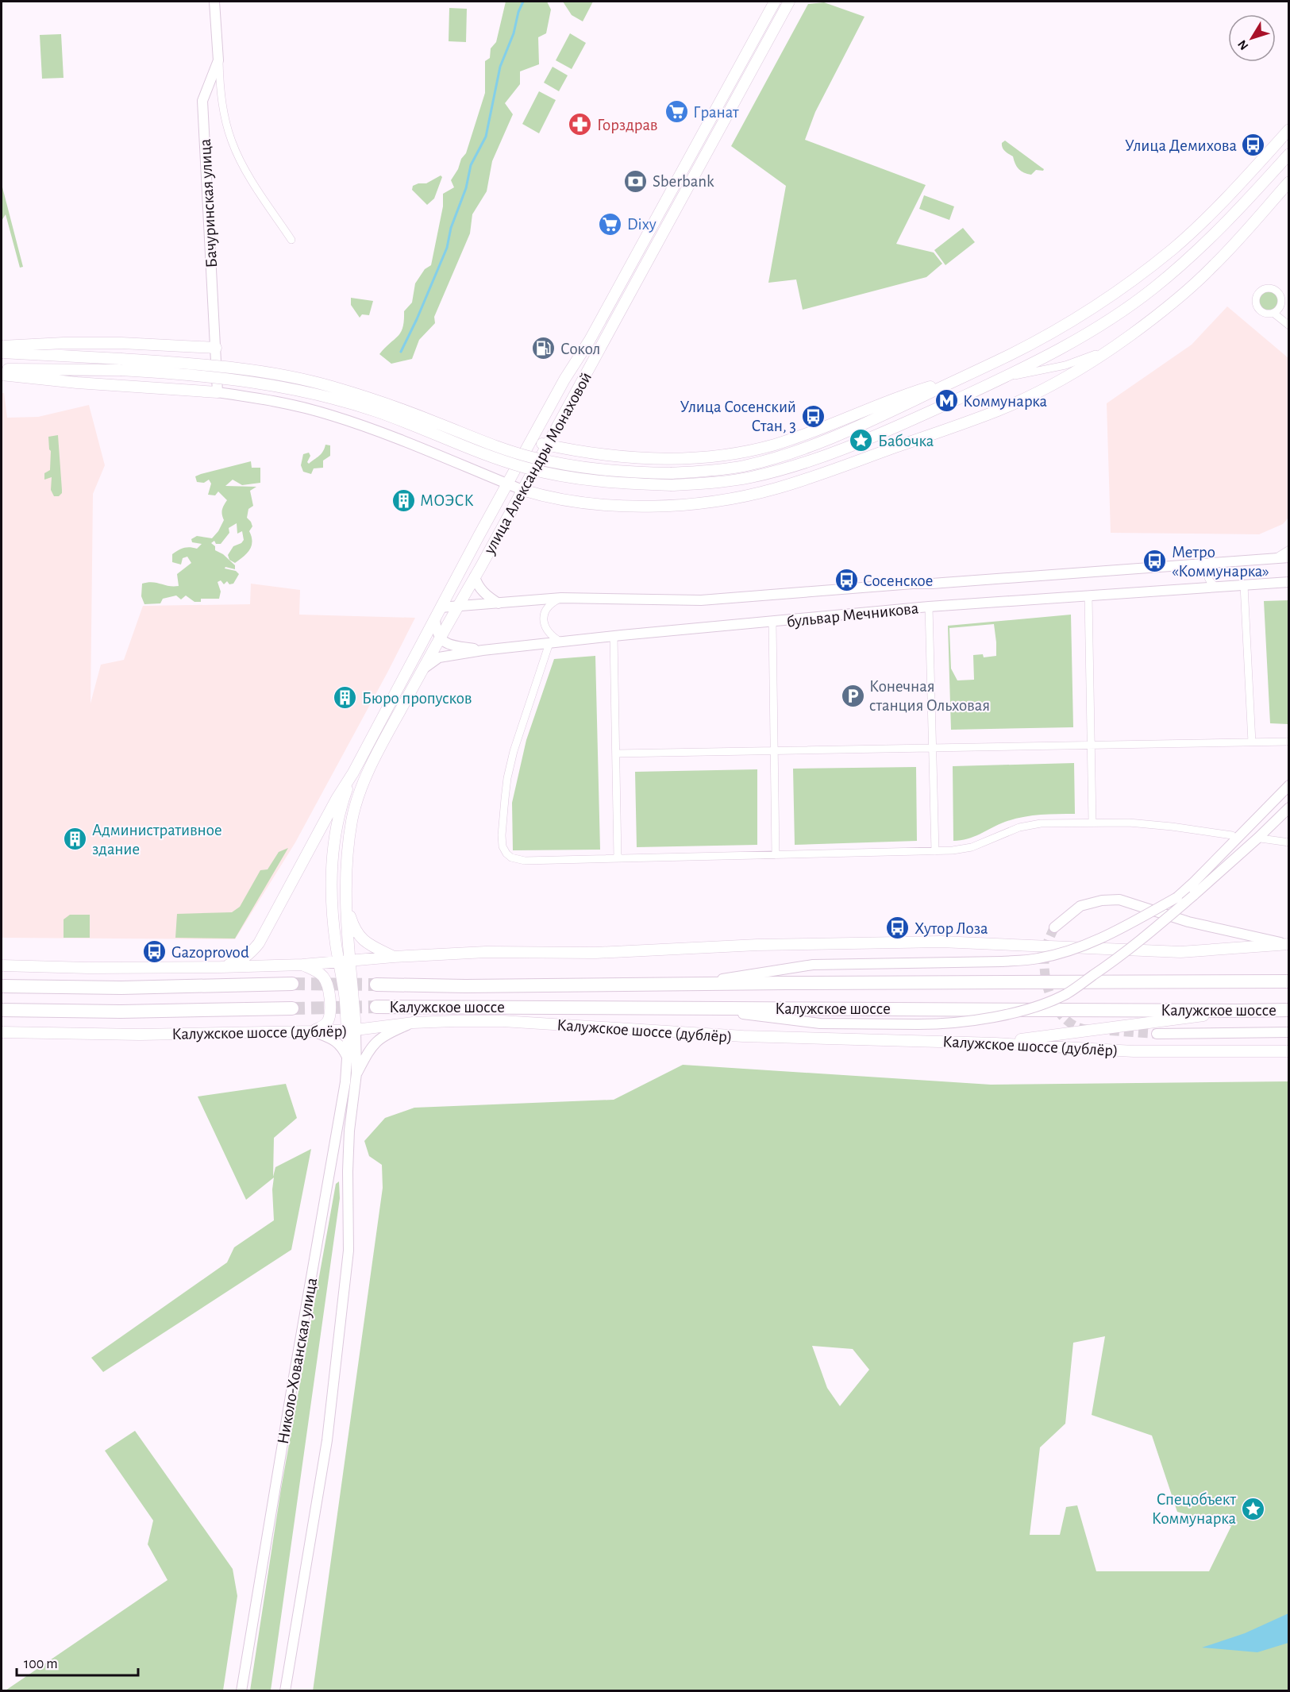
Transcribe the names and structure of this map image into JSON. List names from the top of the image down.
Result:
{
  "streets": {
    "highway": ["Калужское шоссе"],
    "main road": ["улица Александры Монаховой", "Калужское шоссе (дублёр)"],
    "street": ["Бачуринская улица", "бульвар Мечникова", "Николо-Хованская улица"]
  },
  "crossings": [
    ["улица Александры Монаховой", "бульвар Мечникова"],
    ["Калужское шоссе (дублёр)", "Николо-Хованская улица"]
  ],
  "places": {
    "supermarket": ["Гранат", "Dixy"],
    "pharmacy": ["Горздрав"],
    "bus stop": [
      "Улица Демихова",
      "Улица Сосенский Стан, 3",
      "Метро «Коммунарка»",
      "Сосенское",
      "Хутор Лоза",
      "Gazoprovod"
    ],
    "bank": ["Sberbank"],
    "fuel station": ["Сокол"],
    "metro station": ["Коммунарка"],
    "place": ["Бабочка", "Спецобъект Коммунарка"],
    "building": ["МОЭСК", "Бюро пропусков", "Административное здание"],
    "parking": ["Конечная станция Ольховая"]
  },
  "scale_bar": "100 m",
  "north": "bottom left"
}
